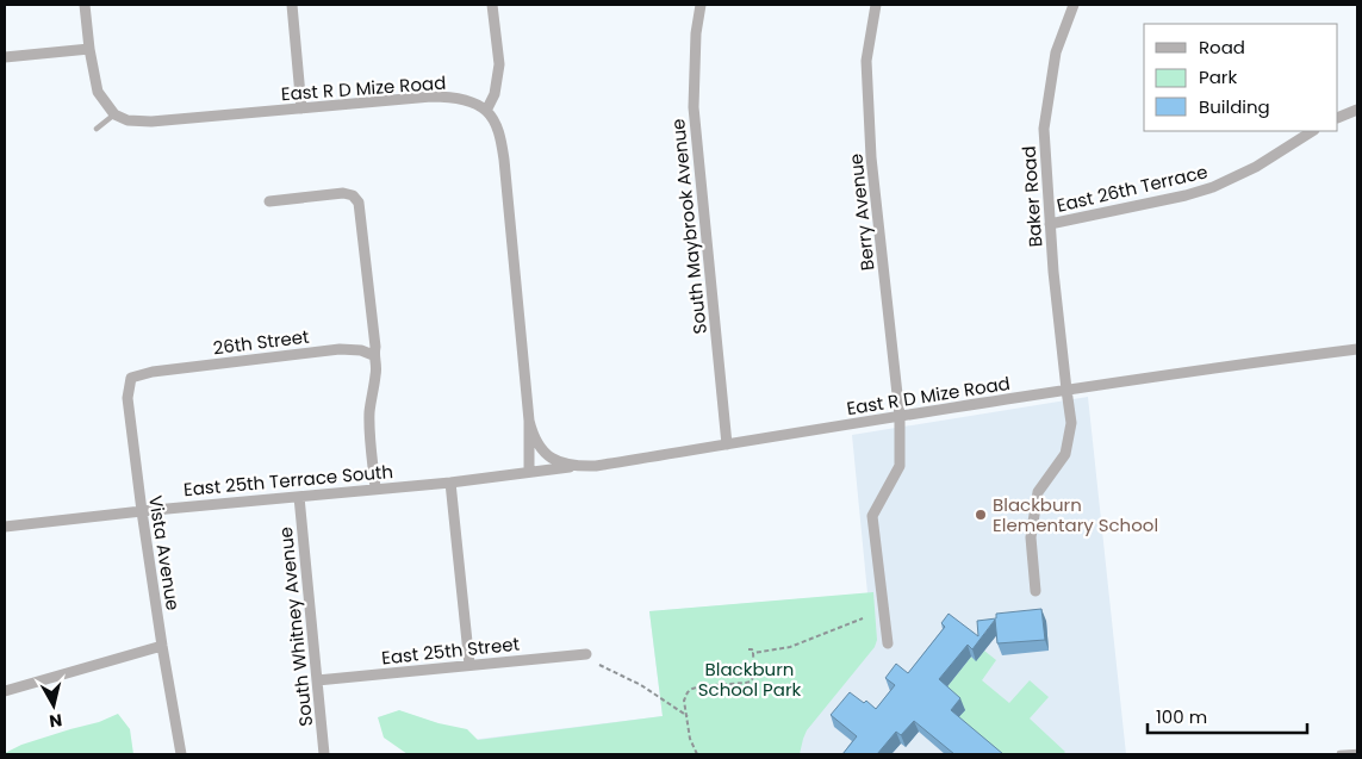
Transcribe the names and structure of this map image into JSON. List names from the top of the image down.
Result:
{
  "streets": {
    "street": [
      "East R D Mize Road",
      "East 26th Terrace",
      "Baker Road",
      "Berry Avenue",
      "South Maybrook Avenue",
      "26th Street",
      "East 25th Terrace South",
      "Vista Avenue",
      "South Whitney Avenue",
      "East 25th Street"
    ]
  },
  "crossings": [
    ["East R D Mize Road", "Baker Road"],
    ["East R D Mize Road", "Berry Avenue"],
    ["East R D Mize Road", "South Maybrook Avenue"],
    ["East R D Mize Road", "East 25th Terrace South"],
    ["East 26th Terrace", "Baker Road"],
    ["26th Street", "Vista Avenue"],
    ["East 25th Terrace South", "Vista Avenue"],
    ["East 25th Terrace South", "South Whitney Avenue"],
    ["South Whitney Avenue", "East 25th Street"]
  ],
  "parks": ["Blackburn School Park"],
  "places": ["Blackburn Elementary School"],
  "legend": ["Road", "Park", "Building"],
  "scale_bar": "100 m",
  "north": "bottom"
}
